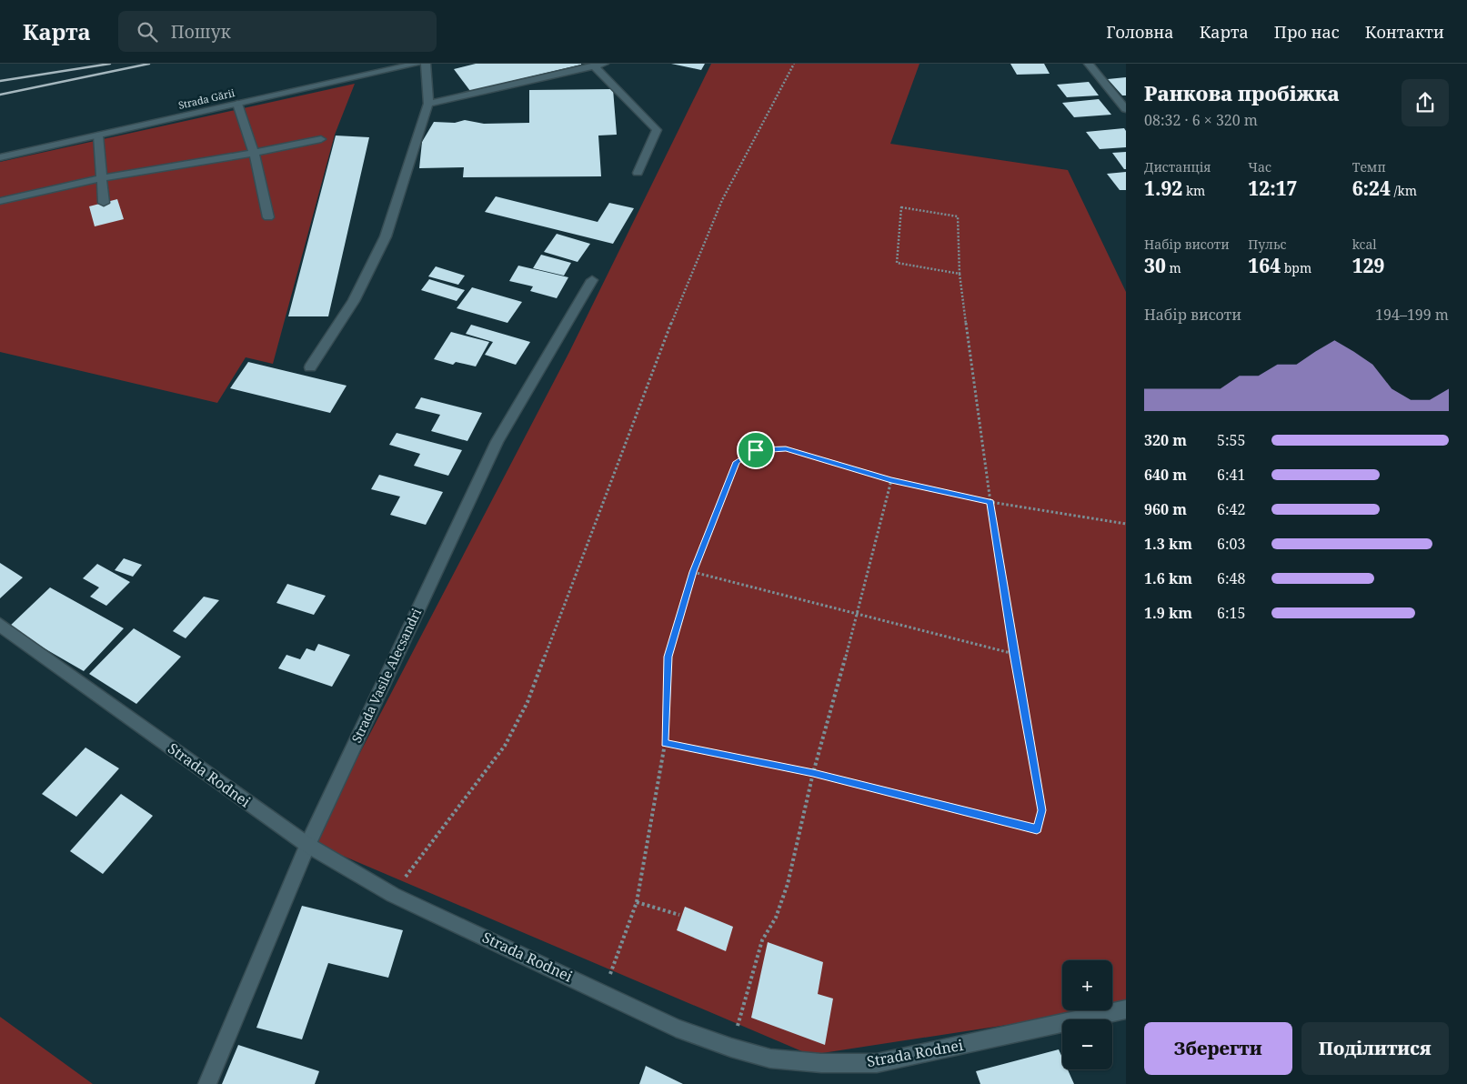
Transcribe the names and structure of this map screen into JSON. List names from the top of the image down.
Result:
{
  "streets": {
    "street": ["Strada Gării", "Strada Vasile Alecsandri", "Strada Rodnei"]
  },
  "crossings": [
    ["Strada Vasile Alecsandri", "Strada Rodnei"]
  ],
  "page": {
    "header": "Карта",
    "search": "Пошук",
    "nav": [
      "Головна",
      "Карта",
      "Про нас",
      "Контакти"
    ],
    "heading": ["Ранкова пробіжка", "08:32 · 6 × 320 m"],
    "stats": [
      ["Дистанція", "1.92 km"],
      ["Час", "12:17"],
      ["Темп", "6:24 /km"],
      ["Набір висоти", "30 m"],
      ["Пульс", "164 bpm"],
      ["kcal", "129"]
    ],
    "chart": ["Набір висоти", "194–199 m"],
    "list": [
      {
        "name": "320 m",
        "note": "5:55"
      },
      {
        "name": "640 m",
        "note": "6:41"
      },
      {
        "name": "960 m",
        "note": "6:42"
      },
      {
        "name": "1.3 km",
        "note": "6:03"
      },
      {
        "name": "1.6 km",
        "note": "6:48"
      },
      {
        "name": "1.9 km",
        "note": "6:15"
      }
    ],
    "map_buttons": ["+", "−"],
    "buttons": ["Зберегти", "Поділитися"]
  }
}
